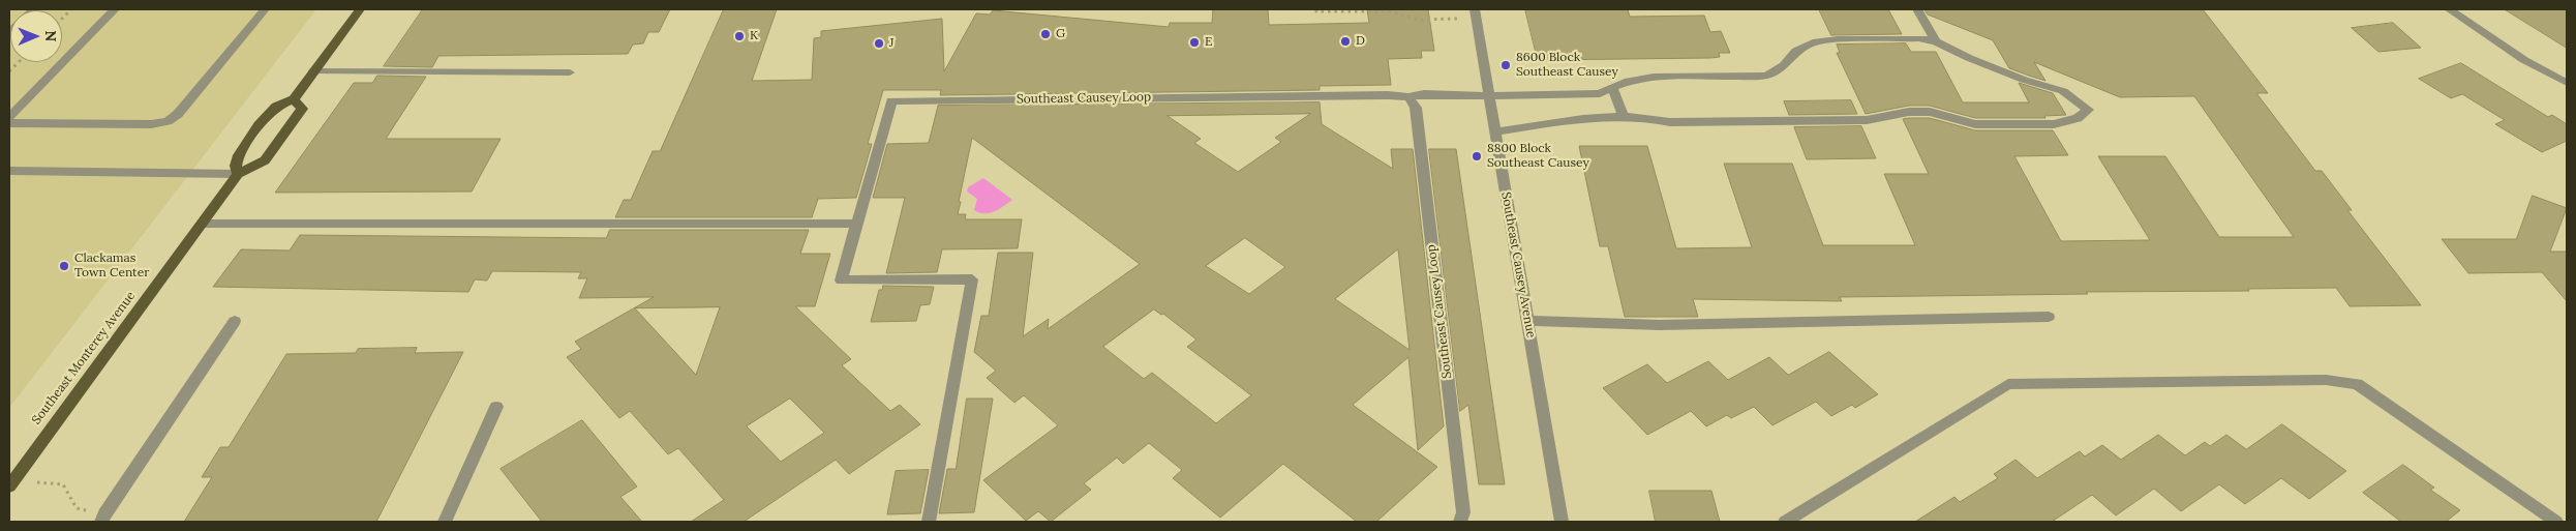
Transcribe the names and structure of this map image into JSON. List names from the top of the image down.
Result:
{
  "streets": {
    "main road": ["Southeast Monterey Avenue"],
    "street": ["Southeast Causey Loop", "Southeast Causey Avenue"]
  },
  "places": [
    "G",
    "K",
    "D",
    "E",
    "J",
    "8600 Block Southeast Causey",
    "8800 Block Southeast Causey",
    "Clackamas Town Center"
  ],
  "north": "right"
}
